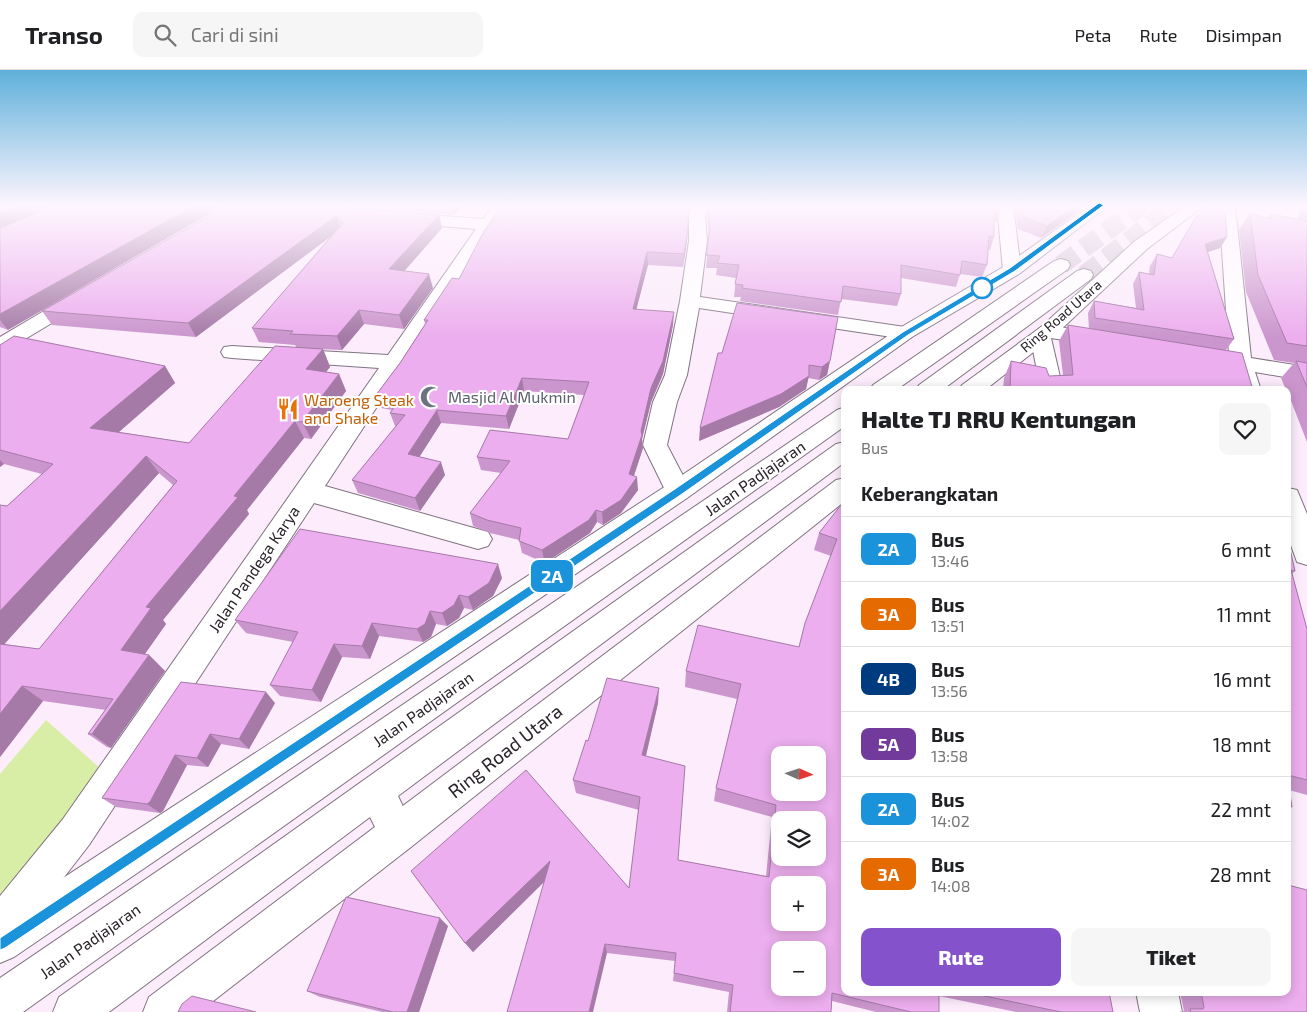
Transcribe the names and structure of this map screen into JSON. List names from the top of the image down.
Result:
{
  "streets": {
    "main road": ["Ring Road Utara", "Jalan Padjajaran", "Jalan Pandega Karya"]
  },
  "places": {
    "mosque": ["Masjid Al Mukmin"],
    "restaurant": ["Waroeng Steak and Shake"]
  },
  "lines": ["bus line 2A"],
  "north": "right",
  "page": {
    "header": "Transo",
    "search": "Cari di sini",
    "nav": ["Peta", "Rute", "Disimpan"],
    "on_map": "2A",
    "heading": [
      ["Halte TJ RRU Kentungan", "Bus"],
      "Keberangkatan"
    ],
    "list": [
      {
        "mark": "2A",
        "name": "Bus",
        "note": "13:46",
        "value": "6 mnt"
      },
      {
        "mark": "3A",
        "name": "Bus",
        "note": "13:51",
        "value": "11 mnt"
      },
      {
        "mark": "4B",
        "name": "Bus",
        "note": "13:56",
        "value": "16 mnt"
      },
      {
        "mark": "5A",
        "name": "Bus",
        "note": "13:58",
        "value": "18 mnt"
      },
      {
        "mark": "2A",
        "name": "Bus",
        "note": "14:02",
        "value": "22 mnt"
      },
      {
        "mark": "3A",
        "name": "Bus",
        "note": "14:08",
        "value": "28 mnt"
      }
    ],
    "map_buttons": ["+", "−"],
    "buttons": ["Rute", "Tiket"]
  }
}
